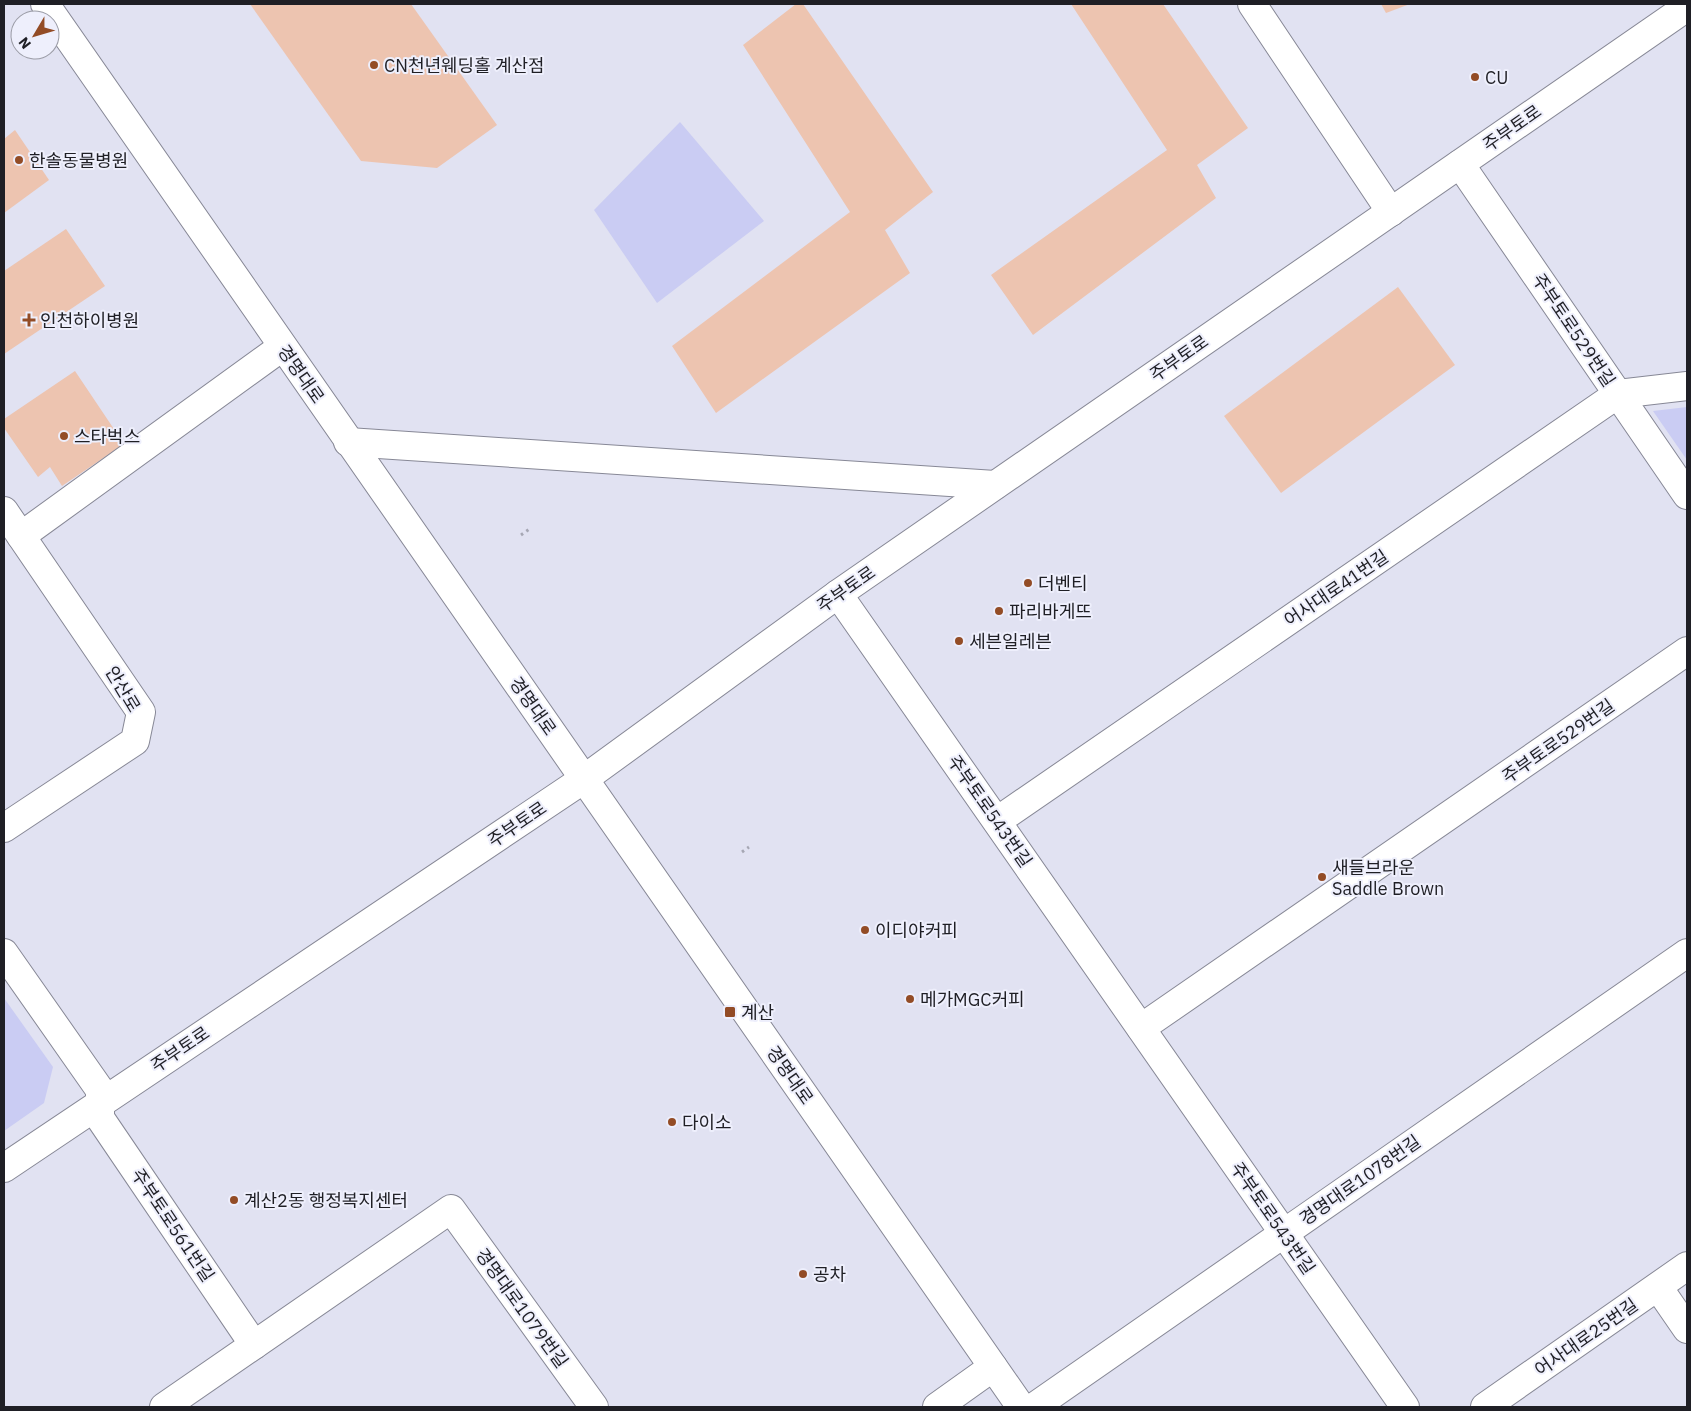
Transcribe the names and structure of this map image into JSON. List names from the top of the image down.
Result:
{
  "streets": {
    "street": [
      "주부토로",
      "주부토로529번길",
      "경명대로",
      "어사대로41번길",
      "안산로",
      "주부토로543번길",
      "경명대로1078번길",
      "주부토로561번길",
      "경명대로1079번길",
      "어사대로25번길"
    ]
  },
  "crossings": [
    ["주부토로", "주부토로529번길"],
    ["주부토로", "경명대로"],
    ["주부토로", "주부토로543번길"],
    ["주부토로", "주부토로561번길"],
    ["주부토로529번길", "어사대로41번길"],
    ["주부토로529번길", "주부토로543번길"],
    ["어사대로41번길", "주부토로543번길"],
    ["주부토로543번길", "경명대로1078번길"],
    ["주부토로561번길", "경명대로1079번길"]
  ],
  "places": {
    "other": [
      "CN천년웨딩홀 계산점",
      "CU",
      "한솔동물병원",
      "스타벅스",
      "더벤티",
      "파리바게뜨",
      "세븐일레븐",
      "새들브라운 Saddle Brown",
      "이디야커피",
      "메가MGC커피",
      "다이소",
      "계산2동 행정복지센터",
      "공차"
    ],
    "health": ["인천하이병원"],
    "transit": ["계산"]
  },
  "north": "bottom left"
}
